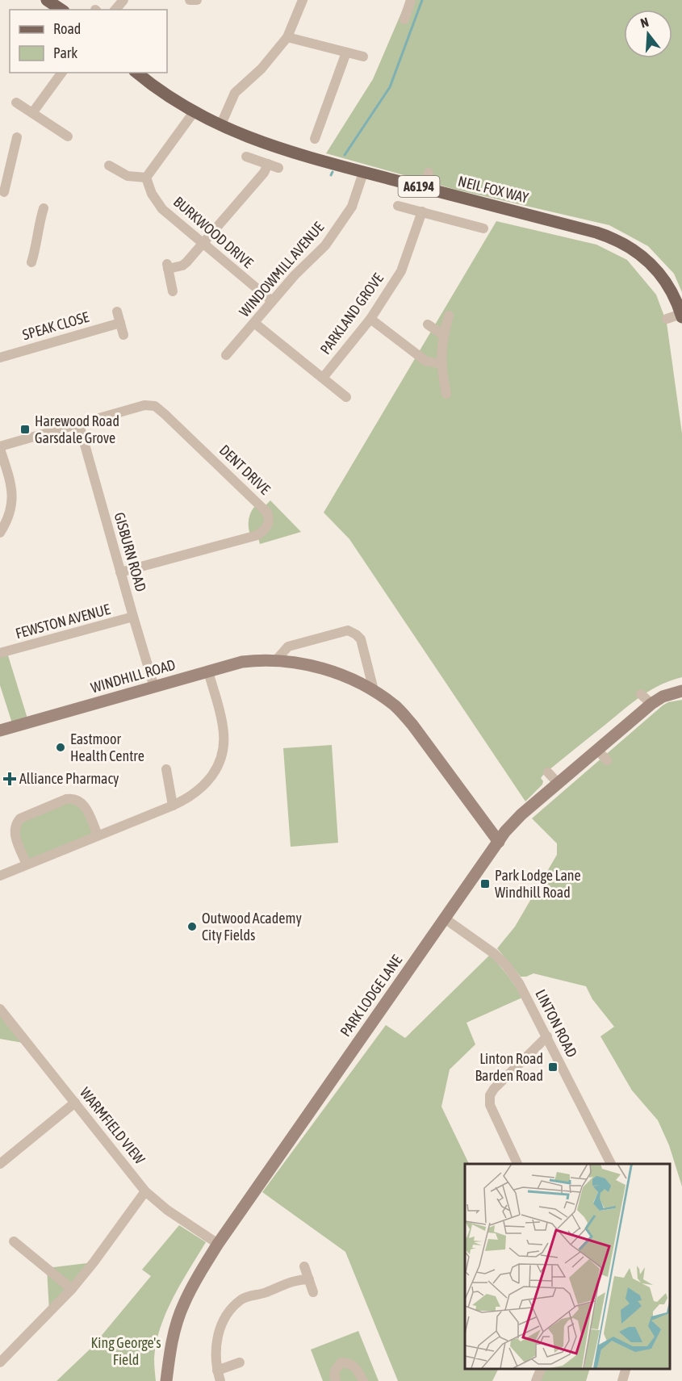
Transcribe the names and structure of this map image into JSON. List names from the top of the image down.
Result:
{
  "streets": {
    "main road": ["A6194", "NEIL FOX WAY"],
    "street": [
      "BURKWOOD DRIVE",
      "WINDOWMILL AVENUE",
      "PARKLAND GROVE",
      "SPEAK CLOSE",
      "DENT DRIVE",
      "GISBURN ROAD",
      "FEWSTON AVENUE",
      "WINDHILL ROAD",
      "PARK LODGE LANE",
      "LINTON ROAD",
      "WARMFIELD VIEW"
    ]
  },
  "crossings": [
    ["NEIL FOX WAY", "WINDOWMILL AVENUE"],
    ["BURKWOOD DRIVE", "WINDOWMILL AVENUE"],
    ["DENT DRIVE", "GISBURN ROAD"],
    ["GISBURN ROAD", "FEWSTON AVENUE"],
    ["GISBURN ROAD", "WINDHILL ROAD"],
    ["WINDHILL ROAD", "PARK LODGE LANE"],
    ["PARK LODGE LANE", "LINTON ROAD"],
    ["PARK LODGE LANE", "WARMFIELD VIEW"]
  ],
  "parks": ["King George's Field"],
  "places": {
    "transit": ["Harewood Road Garsdale Grove", "Park Lodge Lane Windhill Road", "Linton Road Barden Road"],
    "other": ["Eastmoor Health Centre", "Outwood Academy City Fields"],
    "health": ["Alliance Pharmacy"]
  },
  "legend": ["Road", "Park"],
  "north": "top"
}
